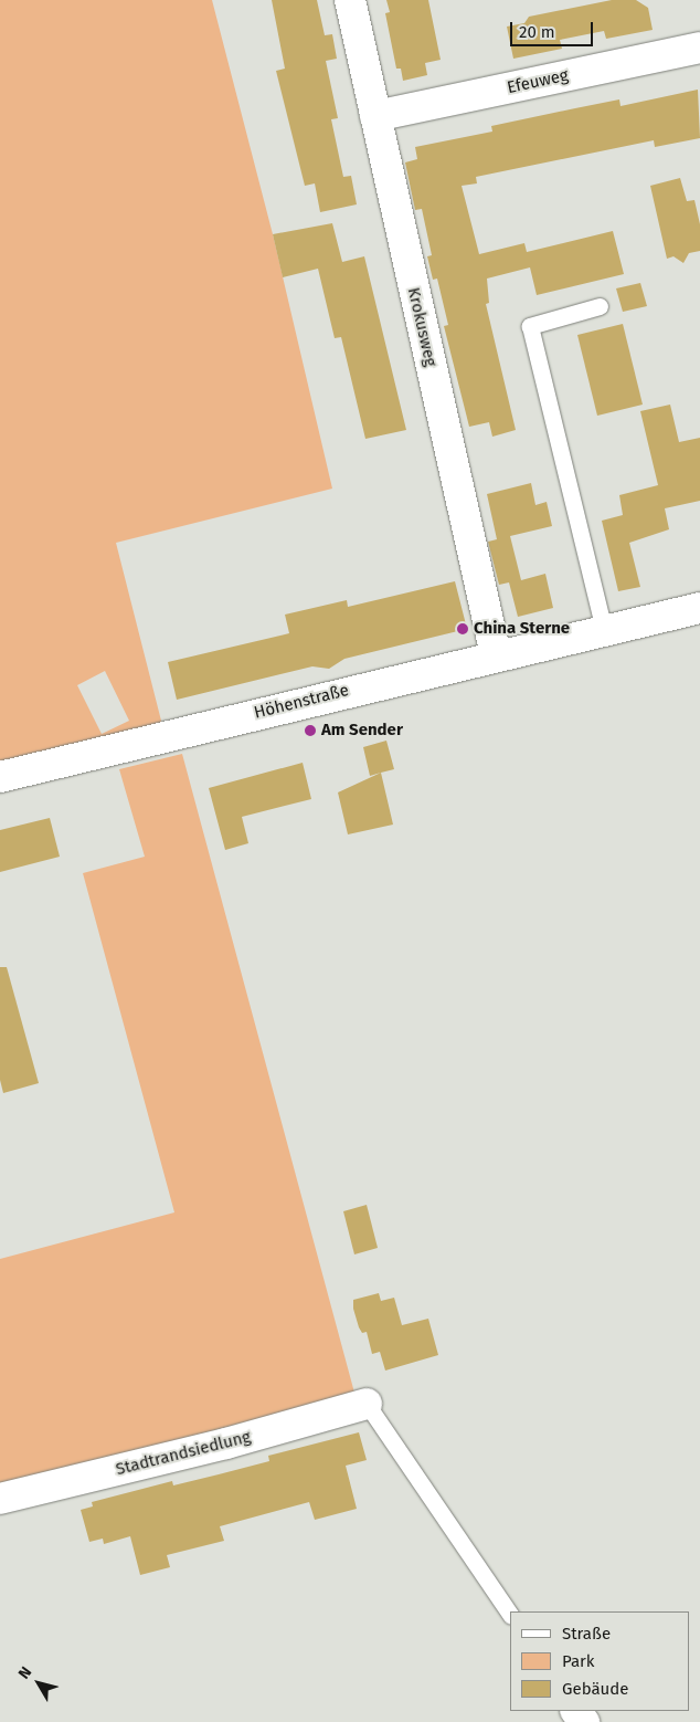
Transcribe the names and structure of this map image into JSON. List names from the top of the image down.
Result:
{
  "streets": {
    "street": [
      "Efeuweg",
      "Krokusweg",
      "Höhenstraße",
      "Stadtrandsiedlung"
    ]
  },
  "crossings": [
    ["Efeuweg", "Krokusweg"],
    ["Krokusweg", "Höhenstraße"]
  ],
  "places": ["China Sterne", "Am Sender"],
  "legend": ["Straße", "Park", "Gebäude"],
  "scale_bar": "20 m",
  "north": "top left"
}
